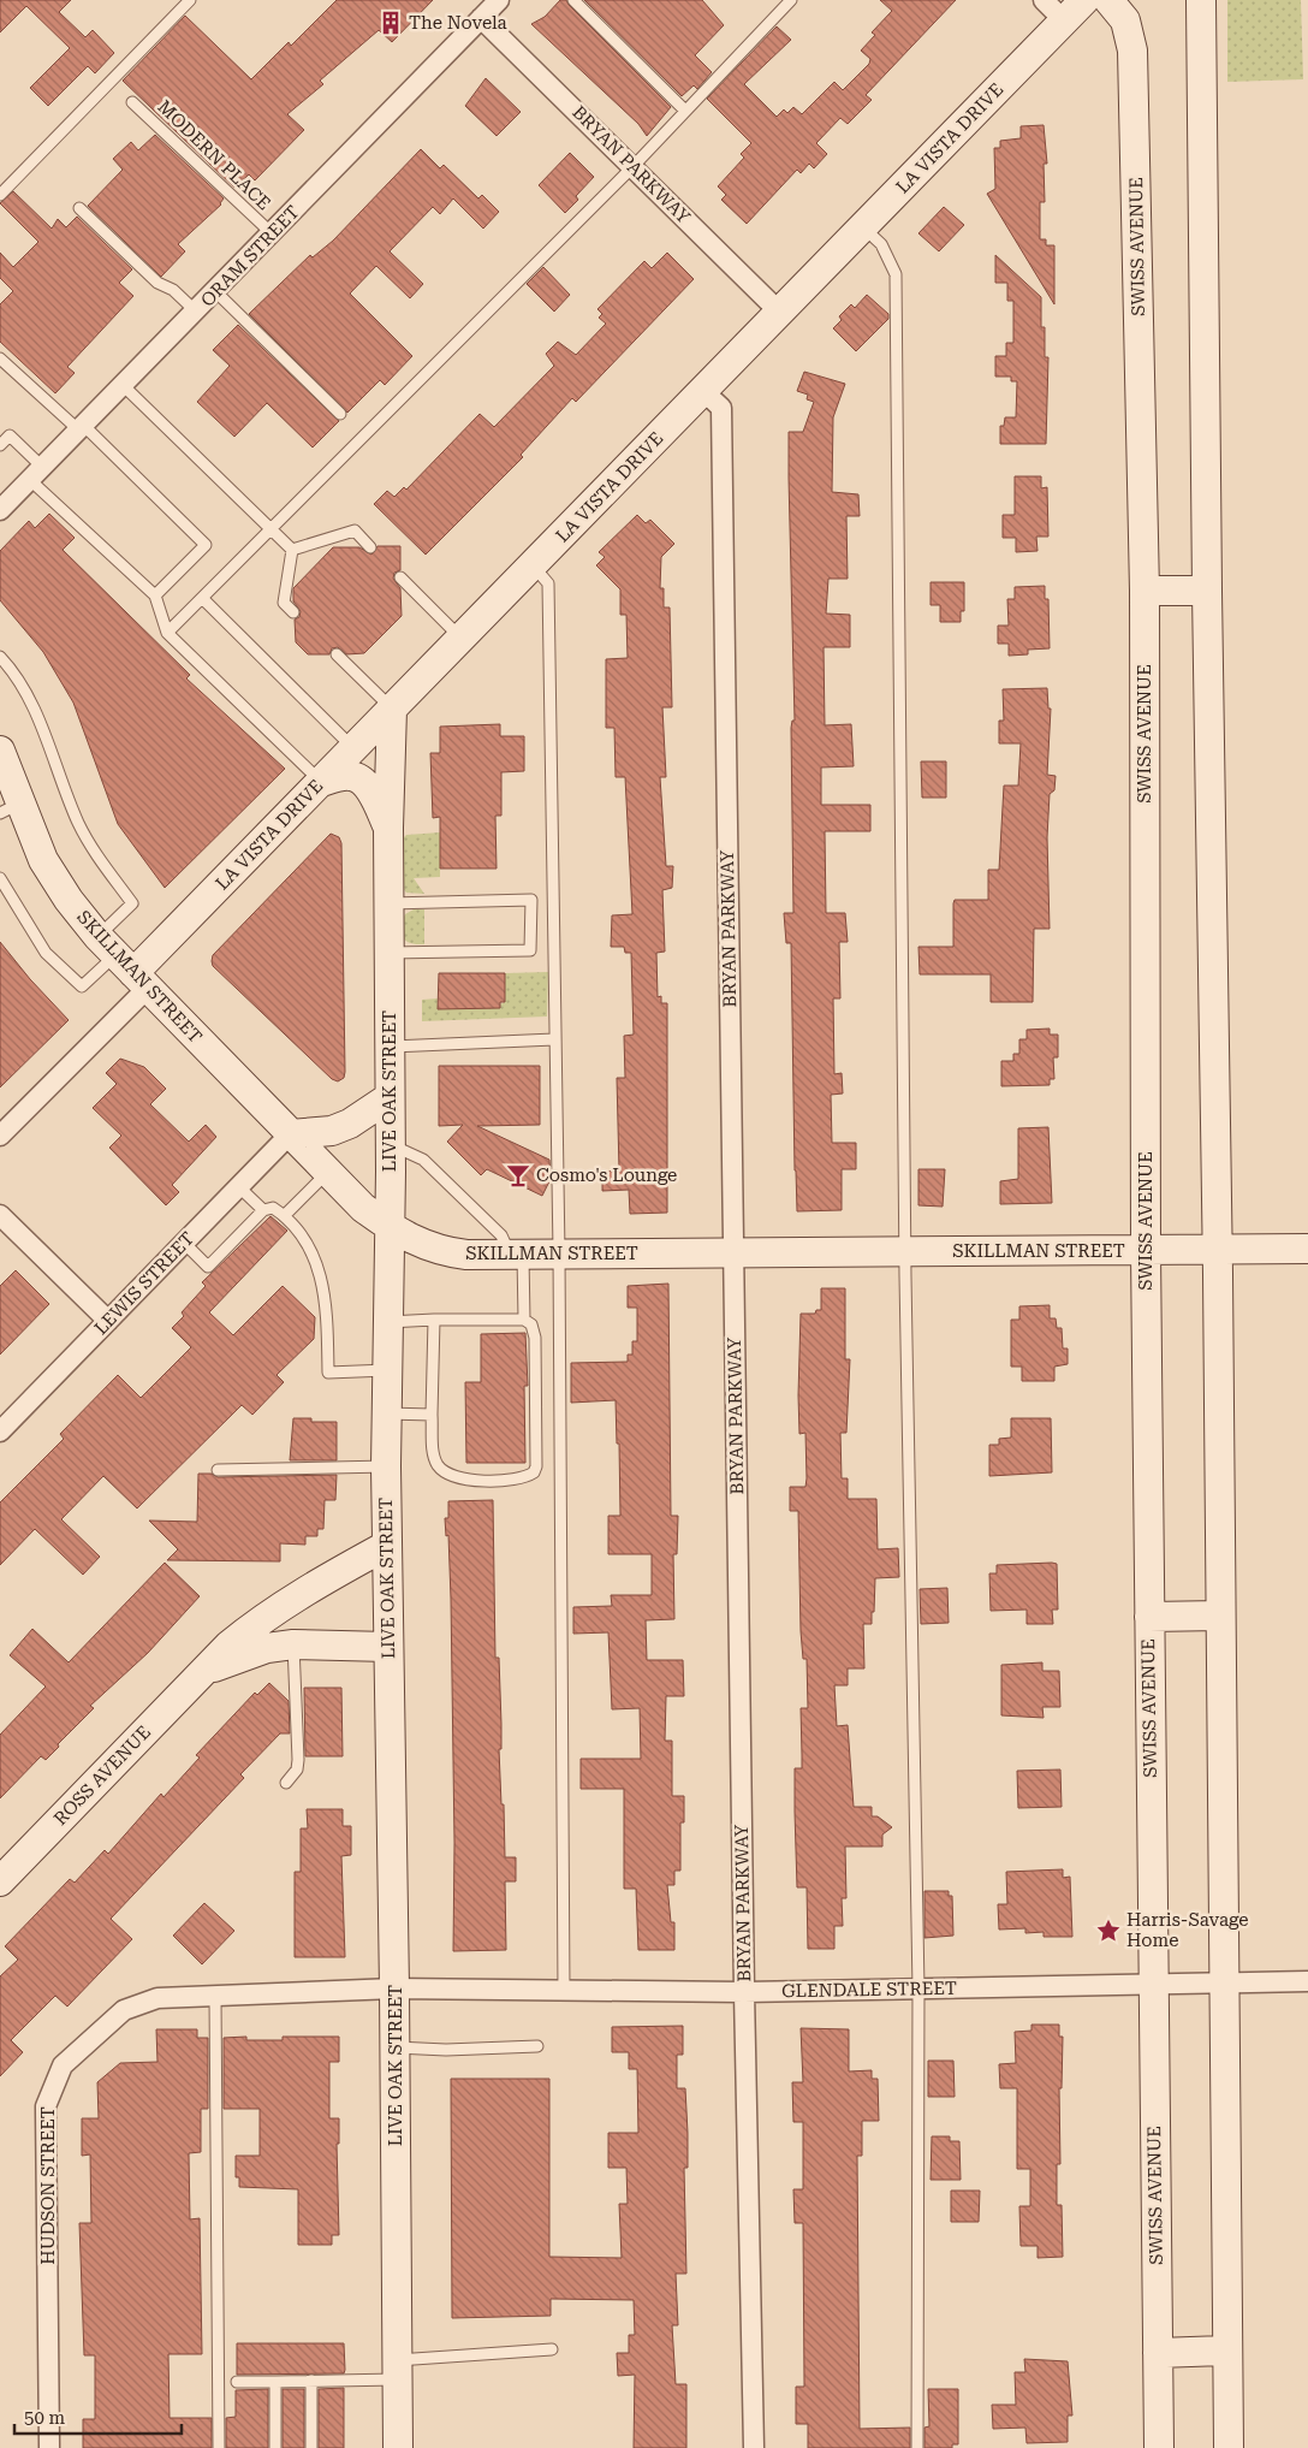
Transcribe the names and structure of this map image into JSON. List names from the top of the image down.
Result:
{
  "streets": {
    "street": [
      "LA VISTA DRIVE",
      "BRYAN PARKWAY",
      "SWISS AVENUE",
      "ORAM STREET",
      "SKILLMAN STREET",
      "LIVE OAK STREET",
      "LEWIS STREET",
      "ROSS AVENUE",
      "GLENDALE STREET",
      "HUDSON STREET"
    ],
    "lane": ["MODERN PLACE"]
  },
  "crossings": [
    ["LA VISTA DRIVE", "BRYAN PARKWAY"],
    ["LA VISTA DRIVE", "SKILLMAN STREET"],
    ["LA VISTA DRIVE", "LIVE OAK STREET"],
    ["MODERN PLACE", "ORAM STREET"],
    ["BRYAN PARKWAY", "ORAM STREET"],
    ["BRYAN PARKWAY", "SKILLMAN STREET"],
    ["BRYAN PARKWAY", "GLENDALE STREET"],
    ["SWISS AVENUE", "SKILLMAN STREET"],
    ["SWISS AVENUE", "GLENDALE STREET"],
    ["SKILLMAN STREET", "LIVE OAK STREET"],
    ["SKILLMAN STREET", "LEWIS STREET"],
    ["LIVE OAK STREET", "ROSS AVENUE"],
    ["LIVE OAK STREET", "GLENDALE STREET"],
    ["LIVE OAK STREET", "HUDSON STREET"],
    ["GLENDALE STREET", "HUDSON STREET"]
  ],
  "places": {
    "building": ["The Novela"],
    "bar": ["Cosmo's Lounge"],
    "place": ["Harris-Savage Home"]
  },
  "scale_bar": "50 m"
}
